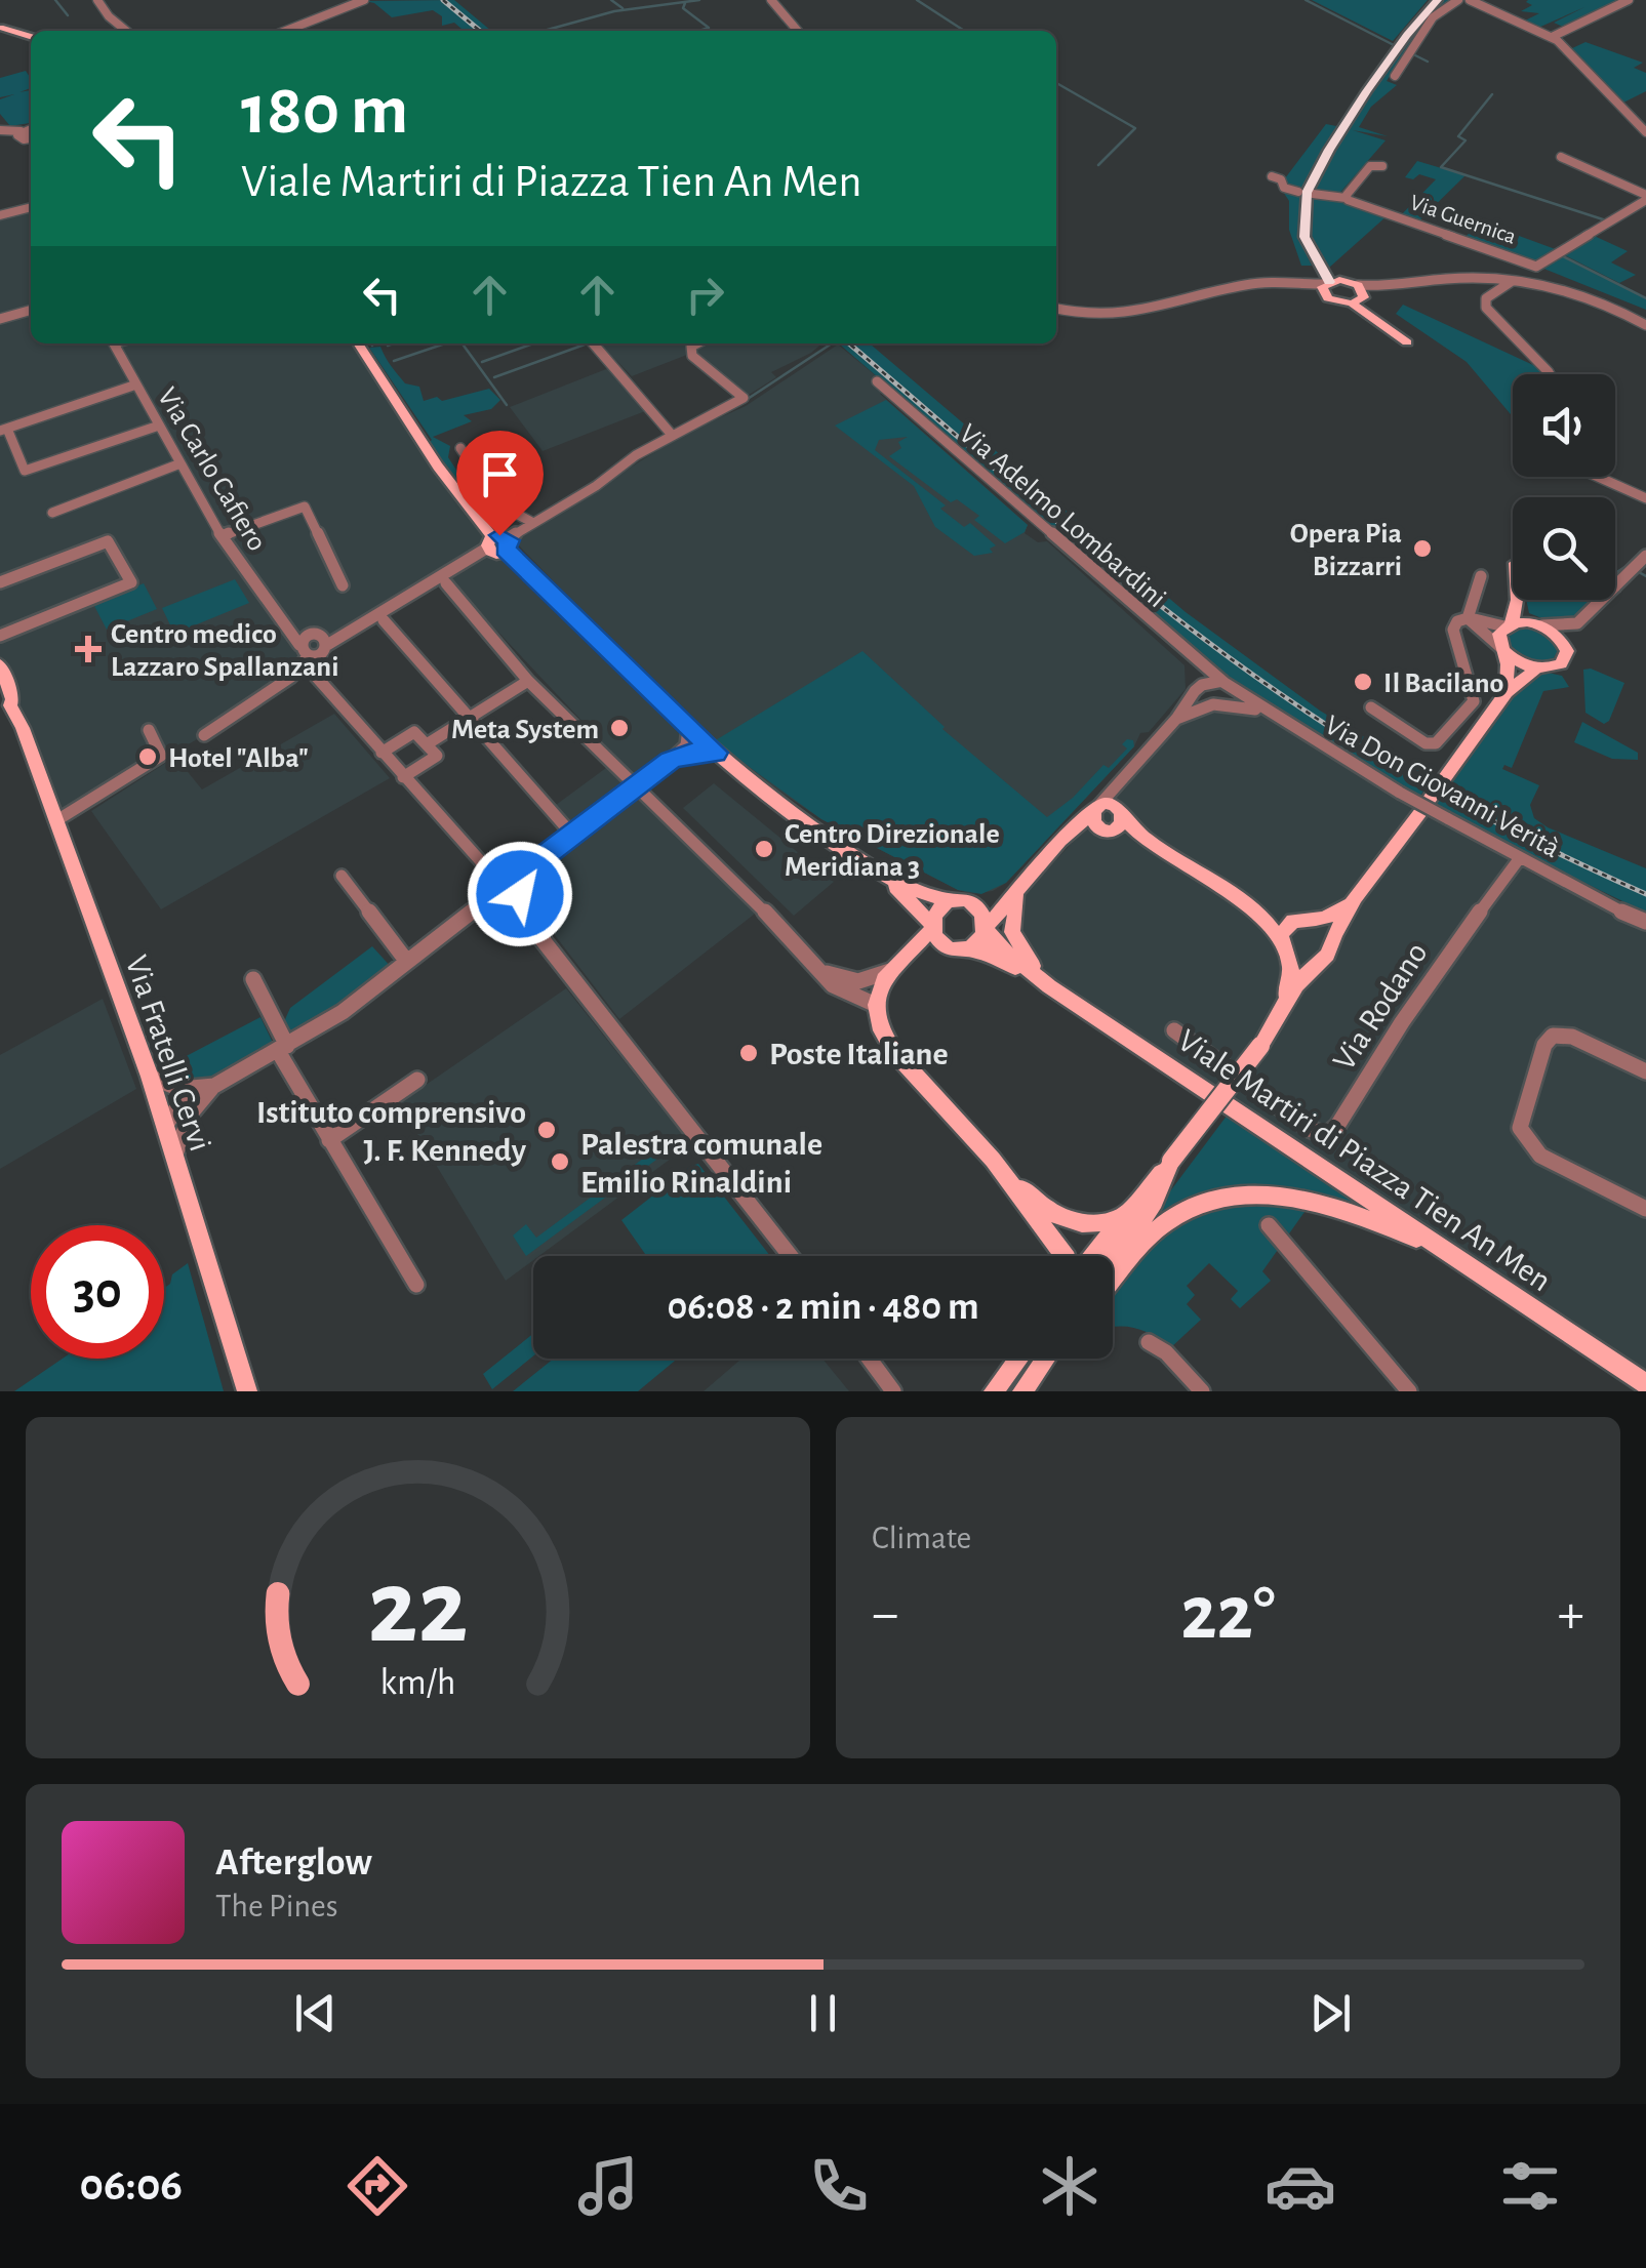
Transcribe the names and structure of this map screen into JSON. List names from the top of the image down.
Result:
{
  "streets": {
    "main road": ["Via Fratelli Cervi", "Viale Martiri di Piazza Tien An Men"],
    "street": [
      "Via Guernica",
      "Via Carlo Cafiero",
      "Via Adelmo Lombardini",
      "Via Don Giovanni Verità",
      "Via Rodano"
    ]
  },
  "crossings": [
    ["Via Adelmo Lombardini", "Via Don Giovanni Verità"],
    ["Via Don Giovanni Verità", "Via Rodano"]
  ],
  "places": {
    "other": [
      "Opera Pia Bizzarri",
      "Il Bacilano",
      "Meta System",
      "Hotel \"Alba\"",
      "Centro Direzionale Meridiana 3",
      "Poste Italiane",
      "Istituto comprensivo J. F. Kennedy",
      "Palestra comunale Emilio Rinaldini"
    ],
    "health": ["Centro medico Lazzaro Spallanzani"]
  },
  "page": {
    "turn": ["180 m", "Viale Martiri di Piazza Tien An Men"],
    "limit": "30",
    "trip": "06:08 · 2 min · 480 m",
    "tile": "Climate",
    "heat": ["−", "22°", "+"],
    "song": ["Afterglow", "The Pines"],
    "tabs": "06:06",
    "gauge": ["22", "km/h"]
  }
}
